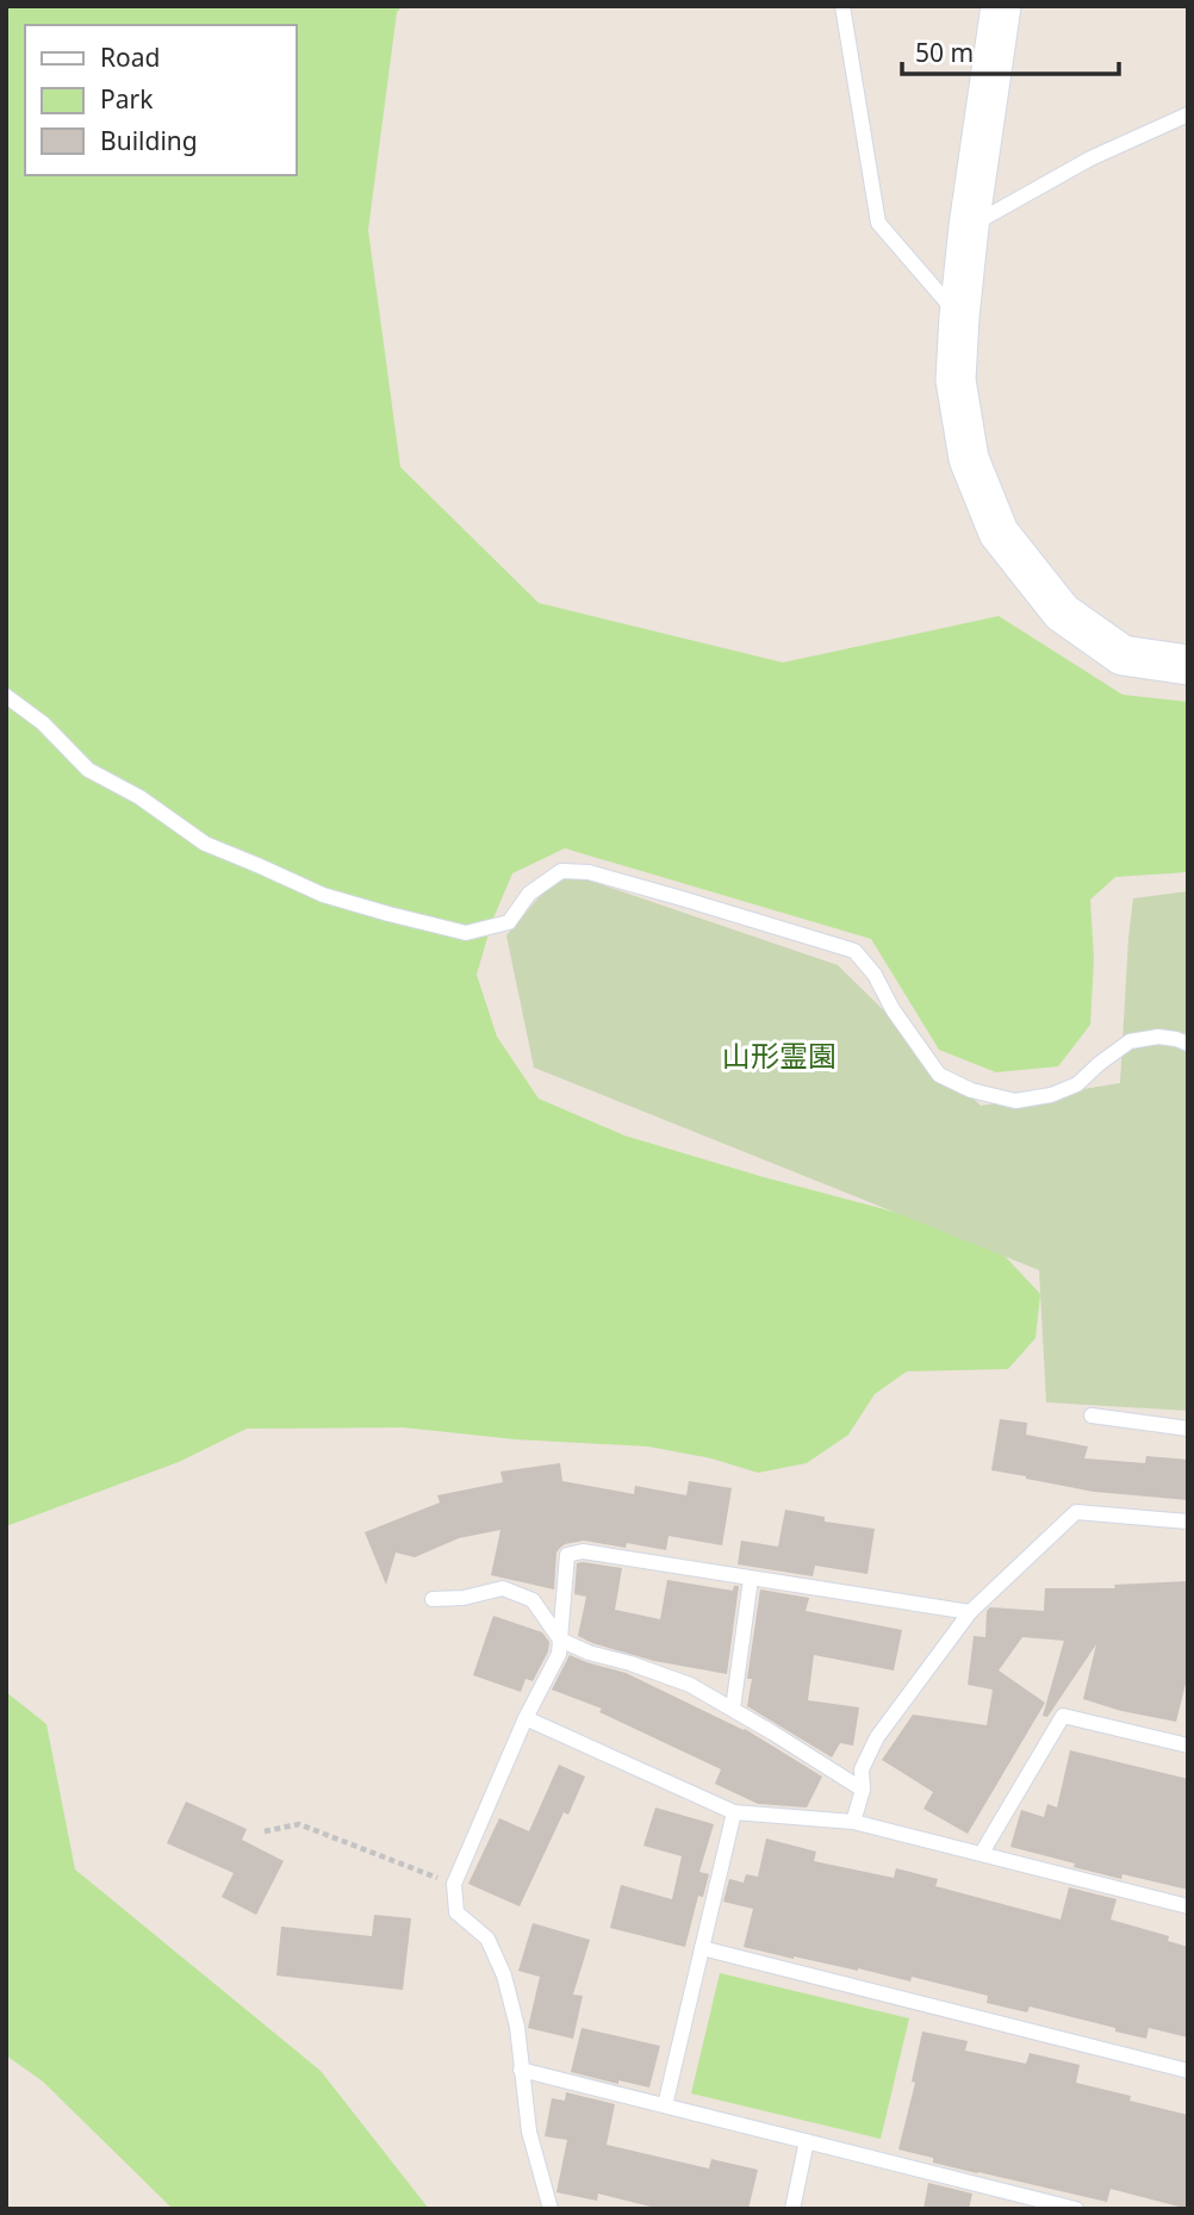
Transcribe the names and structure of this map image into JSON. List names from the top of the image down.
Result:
{
  "parks": ["山形霊園"],
  "legend": ["Road", "Park", "Building"],
  "scale_bar": "50 m"
}
